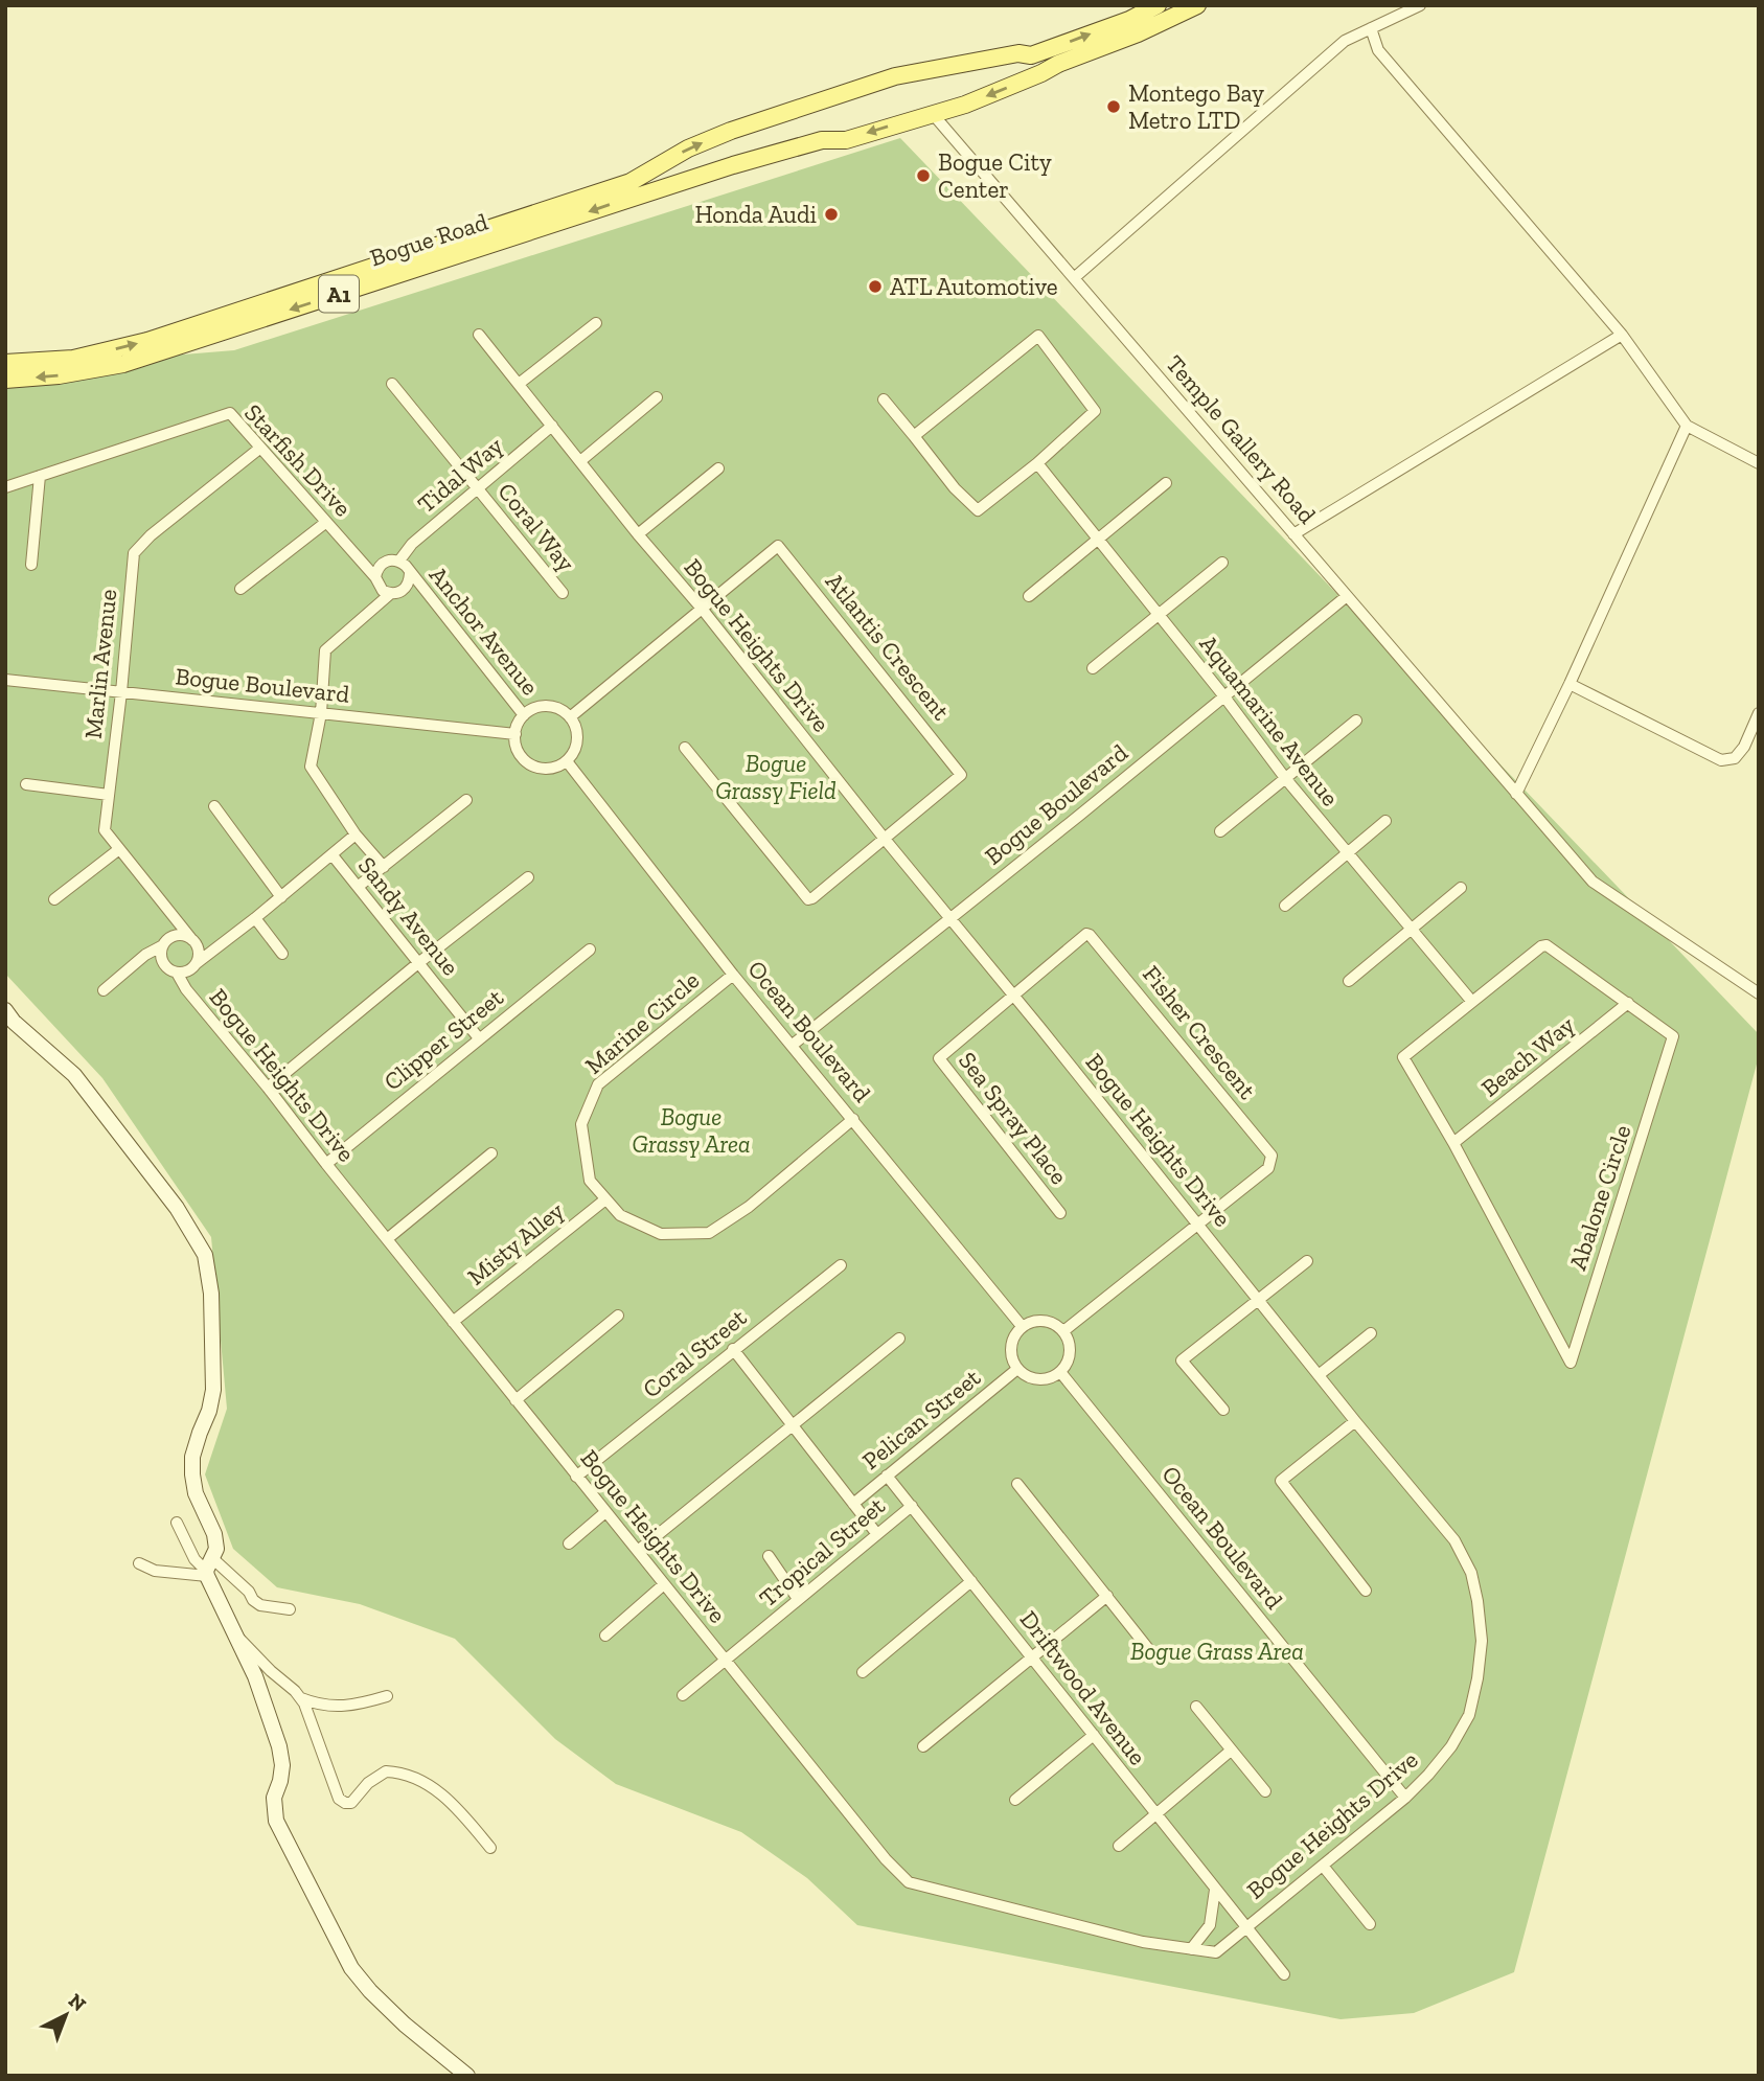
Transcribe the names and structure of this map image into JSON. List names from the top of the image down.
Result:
{
  "streets": {
    "main road": ["Bogue Road", "A1"],
    "street": [
      "Temple Gallery Road",
      "Starfish Drive",
      "Tidal Way",
      "Coral Way",
      "Anchor Avenue",
      "Bogue Heights Drive",
      "Atlantis Crescent",
      "Marlin Avenue",
      "Bogue Boulevard",
      "Aquamarine Avenue",
      "Sandy Avenue",
      "Marine Circle",
      "Ocean Boulevard",
      "Fisher Crescent",
      "Clipper Street",
      "Beach Way",
      "Sea Spray Place",
      "Abalone Circle",
      "Misty Alley",
      "Coral Street",
      "Pelican Street",
      "Tropical Street",
      "Driftwood Avenue"
    ]
  },
  "crossings": [
    ["Bogue Road", "Temple Gallery Road"],
    ["Temple Gallery Road", "Bogue Boulevard"],
    ["Starfish Drive", "Tidal Way"],
    ["Starfish Drive", "Anchor Avenue"],
    ["Starfish Drive", "Marlin Avenue"],
    ["Tidal Way", "Coral Way"],
    ["Tidal Way", "Anchor Avenue"],
    ["Tidal Way", "Bogue Heights Drive"],
    ["Anchor Avenue", "Bogue Boulevard"],
    ["Anchor Avenue", "Ocean Boulevard"],
    ["Bogue Heights Drive", "Atlantis Crescent"],
    ["Bogue Heights Drive", "Marlin Avenue"],
    ["Bogue Heights Drive", "Bogue Boulevard"],
    ["Bogue Heights Drive", "Sandy Avenue"],
    ["Bogue Heights Drive", "Ocean Boulevard"],
    ["Bogue Heights Drive", "Fisher Crescent"],
    ["Bogue Heights Drive", "Clipper Street"],
    ["Bogue Heights Drive", "Sea Spray Place"],
    ["Bogue Heights Drive", "Misty Alley"],
    ["Bogue Heights Drive", "Coral Street"],
    ["Bogue Heights Drive", "Tropical Street"],
    ["Bogue Heights Drive", "Driftwood Avenue"],
    ["Marlin Avenue", "Bogue Boulevard"],
    ["Marlin Avenue", "Sandy Avenue"],
    ["Bogue Boulevard", "Aquamarine Avenue"],
    ["Bogue Boulevard", "Ocean Boulevard"],
    ["Aquamarine Avenue", "Abalone Circle"],
    ["Sandy Avenue", "Clipper Street"],
    ["Marine Circle", "Ocean Boulevard"],
    ["Marine Circle", "Misty Alley"],
    ["Ocean Boulevard", "Pelican Street"],
    ["Fisher Crescent", "Sea Spray Place"],
    ["Beach Way", "Abalone Circle"],
    ["Pelican Street", "Driftwood Avenue"],
    ["Tropical Street", "Driftwood Avenue"]
  ],
  "parks": ["Bogue Grassy Field", "Bogue Grassy Area", "Bogue Grass Area"],
  "places": [
    "Montego Bay Metro LTD",
    "Bogue City Center",
    "Honda Audi",
    "ATL Automotive"
  ],
  "north": "top right"
}
